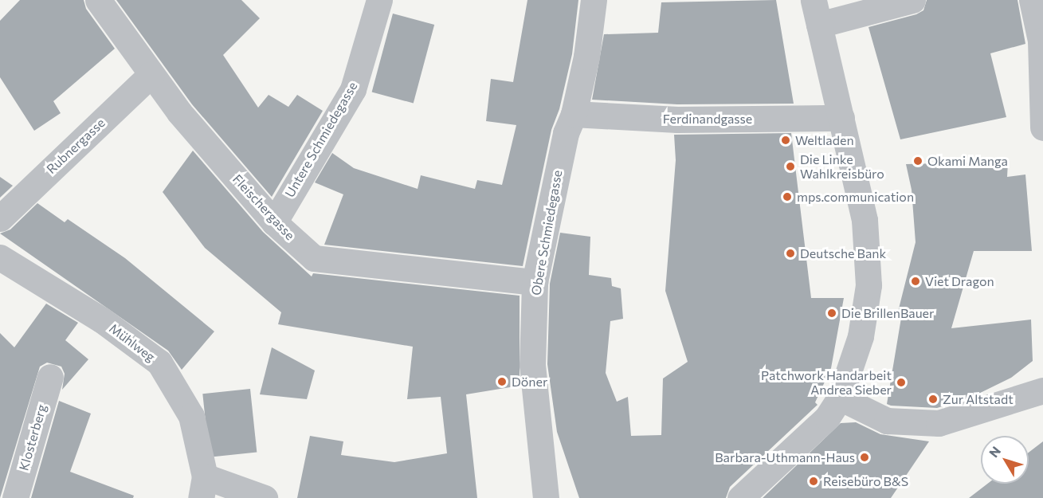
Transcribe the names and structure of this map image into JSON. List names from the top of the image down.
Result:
{
  "streets": {
    "street": [
      "Ferdinandgasse",
      "Untere Schmiedegasse",
      "Rubnergasse",
      "Fleischergasse",
      "Obere Schmiedegasse",
      "Mühlweg",
      "Klosterberg"
    ]
  },
  "crossings": [
    ["Ferdinandgasse", "Obere Schmiedegasse"],
    ["Untere Schmiedegasse", "Fleischergasse"],
    ["Rubnergasse", "Fleischergasse"],
    ["Fleischergasse", "Obere Schmiedegasse"]
  ],
  "places": [
    "Weltladen",
    "Okami Manga",
    "Die Linke Wahlkreisbüro",
    "mps.communication",
    "Deutsche Bank",
    "Viet Dragon",
    "Die BrillenBauer",
    "Döner",
    "Patchwork Handarbeit Andrea Sieber",
    "Zur Altstadt",
    "Barbara-Uthmann-Haus",
    "Reisebüro B&S"
  ],
  "north": "top left"
}
